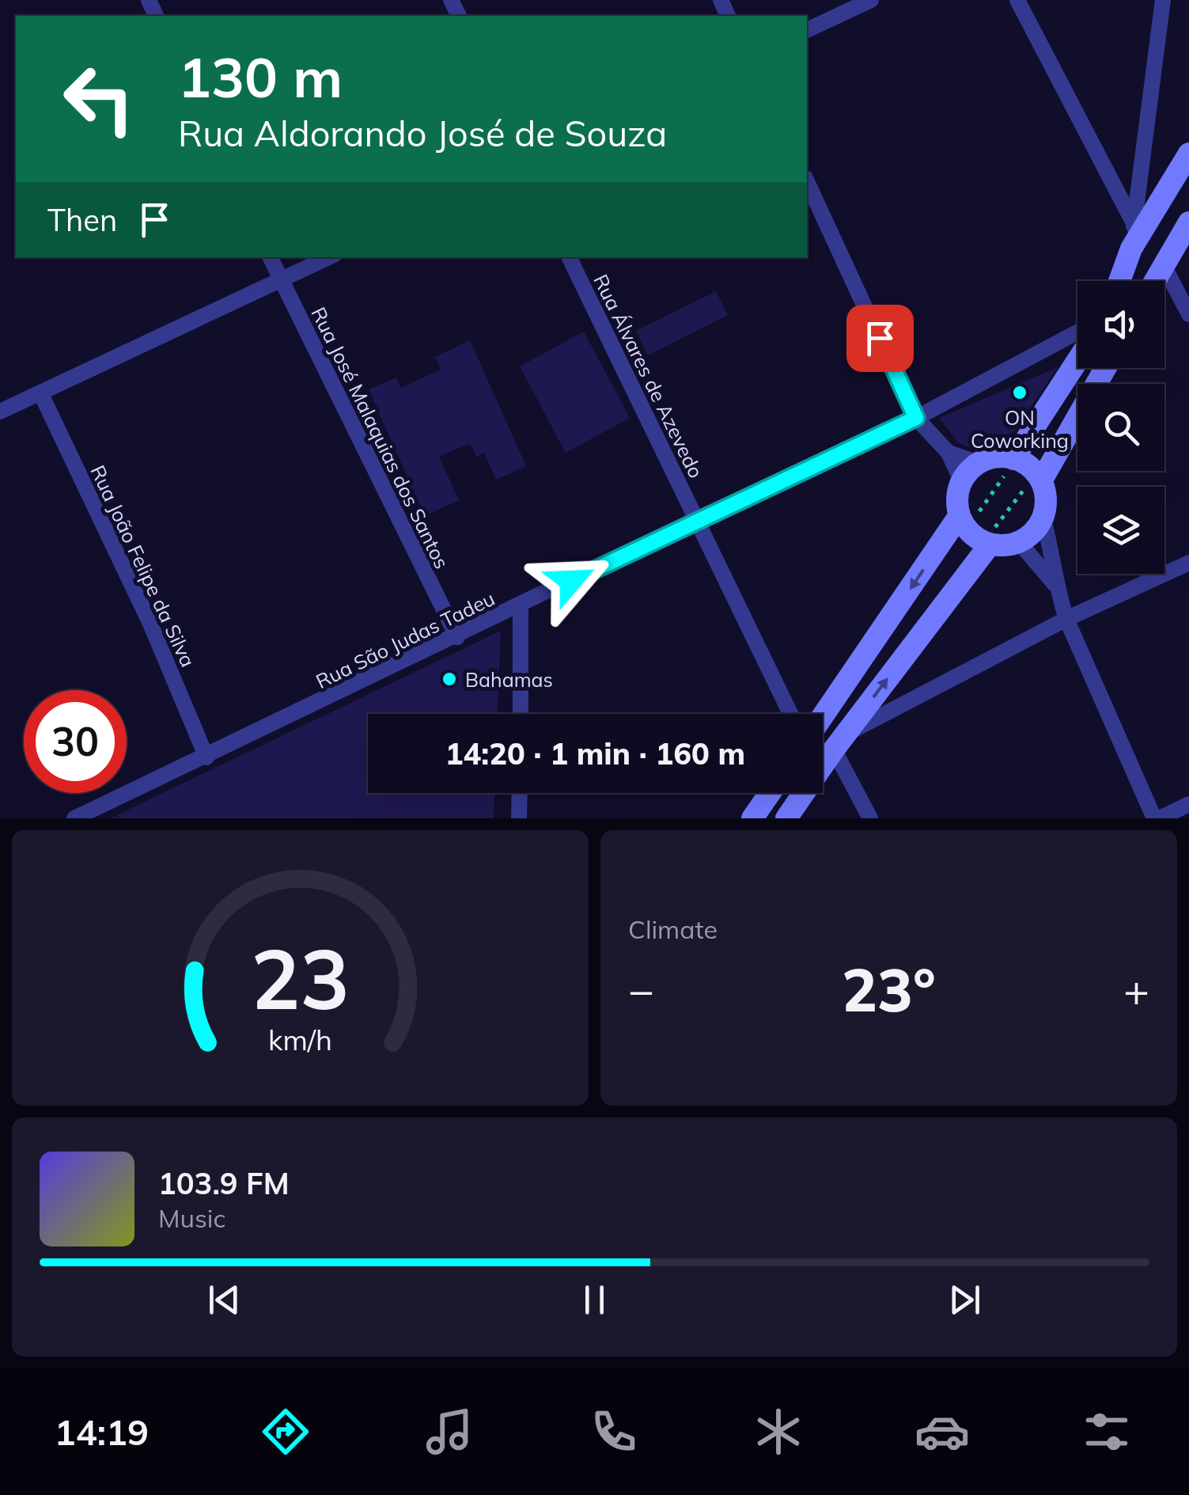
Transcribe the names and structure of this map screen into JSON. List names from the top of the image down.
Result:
{
  "streets": {
    "street": [
      "Rua Álvares de Azevedo",
      "Rua José Malaquias dos Santos",
      "Rua João Felipe da Silva",
      "Rua São Judas Tadeu"
    ]
  },
  "crossings": [
    ["Rua Álvares de Azevedo", "Rua São Judas Tadeu"],
    ["Rua José Malaquias dos Santos", "Rua São Judas Tadeu"],
    ["Rua João Felipe da Silva", "Rua São Judas Tadeu"]
  ],
  "places": ["ON Coworking", "Bahamas"],
  "page": {
    "turn": ["130 m", "Rua Aldorando José de Souza"],
    "then": "Then",
    "limit": "30",
    "trip": "14:20 · 1 min · 160 m",
    "tile": "Climate",
    "heat": ["−", "23°", "+"],
    "song": ["103.9 FM", "Music"],
    "tabs": "14:19",
    "gauge": ["23", "km/h"]
  }
}
